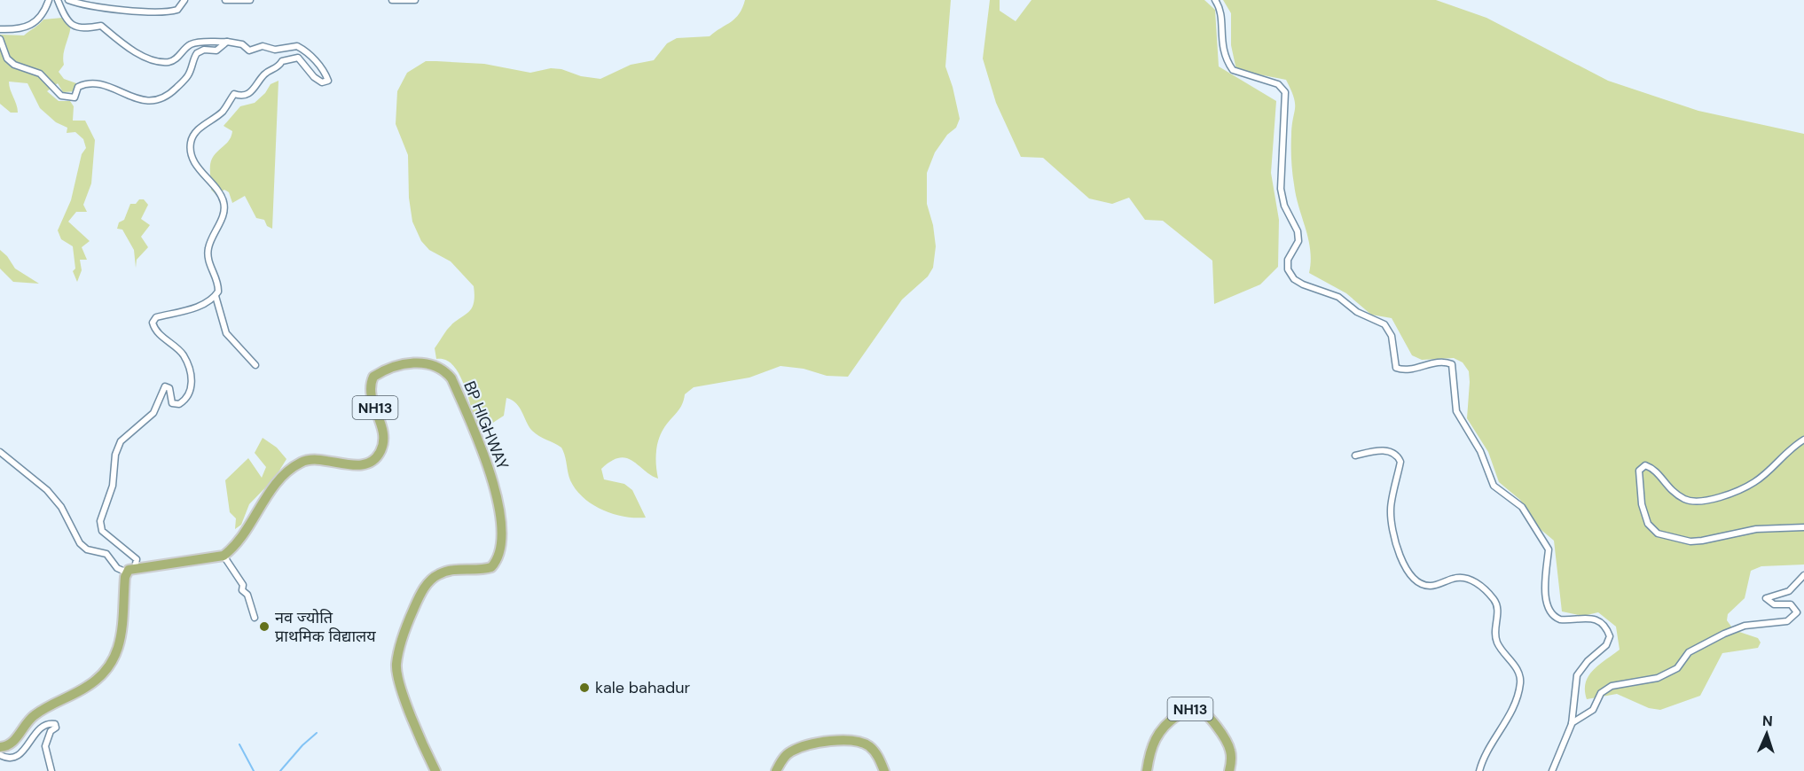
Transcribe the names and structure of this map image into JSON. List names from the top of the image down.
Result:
{
  "streets": {
    "highway": ["NH13", "BP HIGHWAY"]
  },
  "places": ["नव ज्योति प्राथमिक विद्यालय", "kale bahadur"],
  "north": "top"
}
